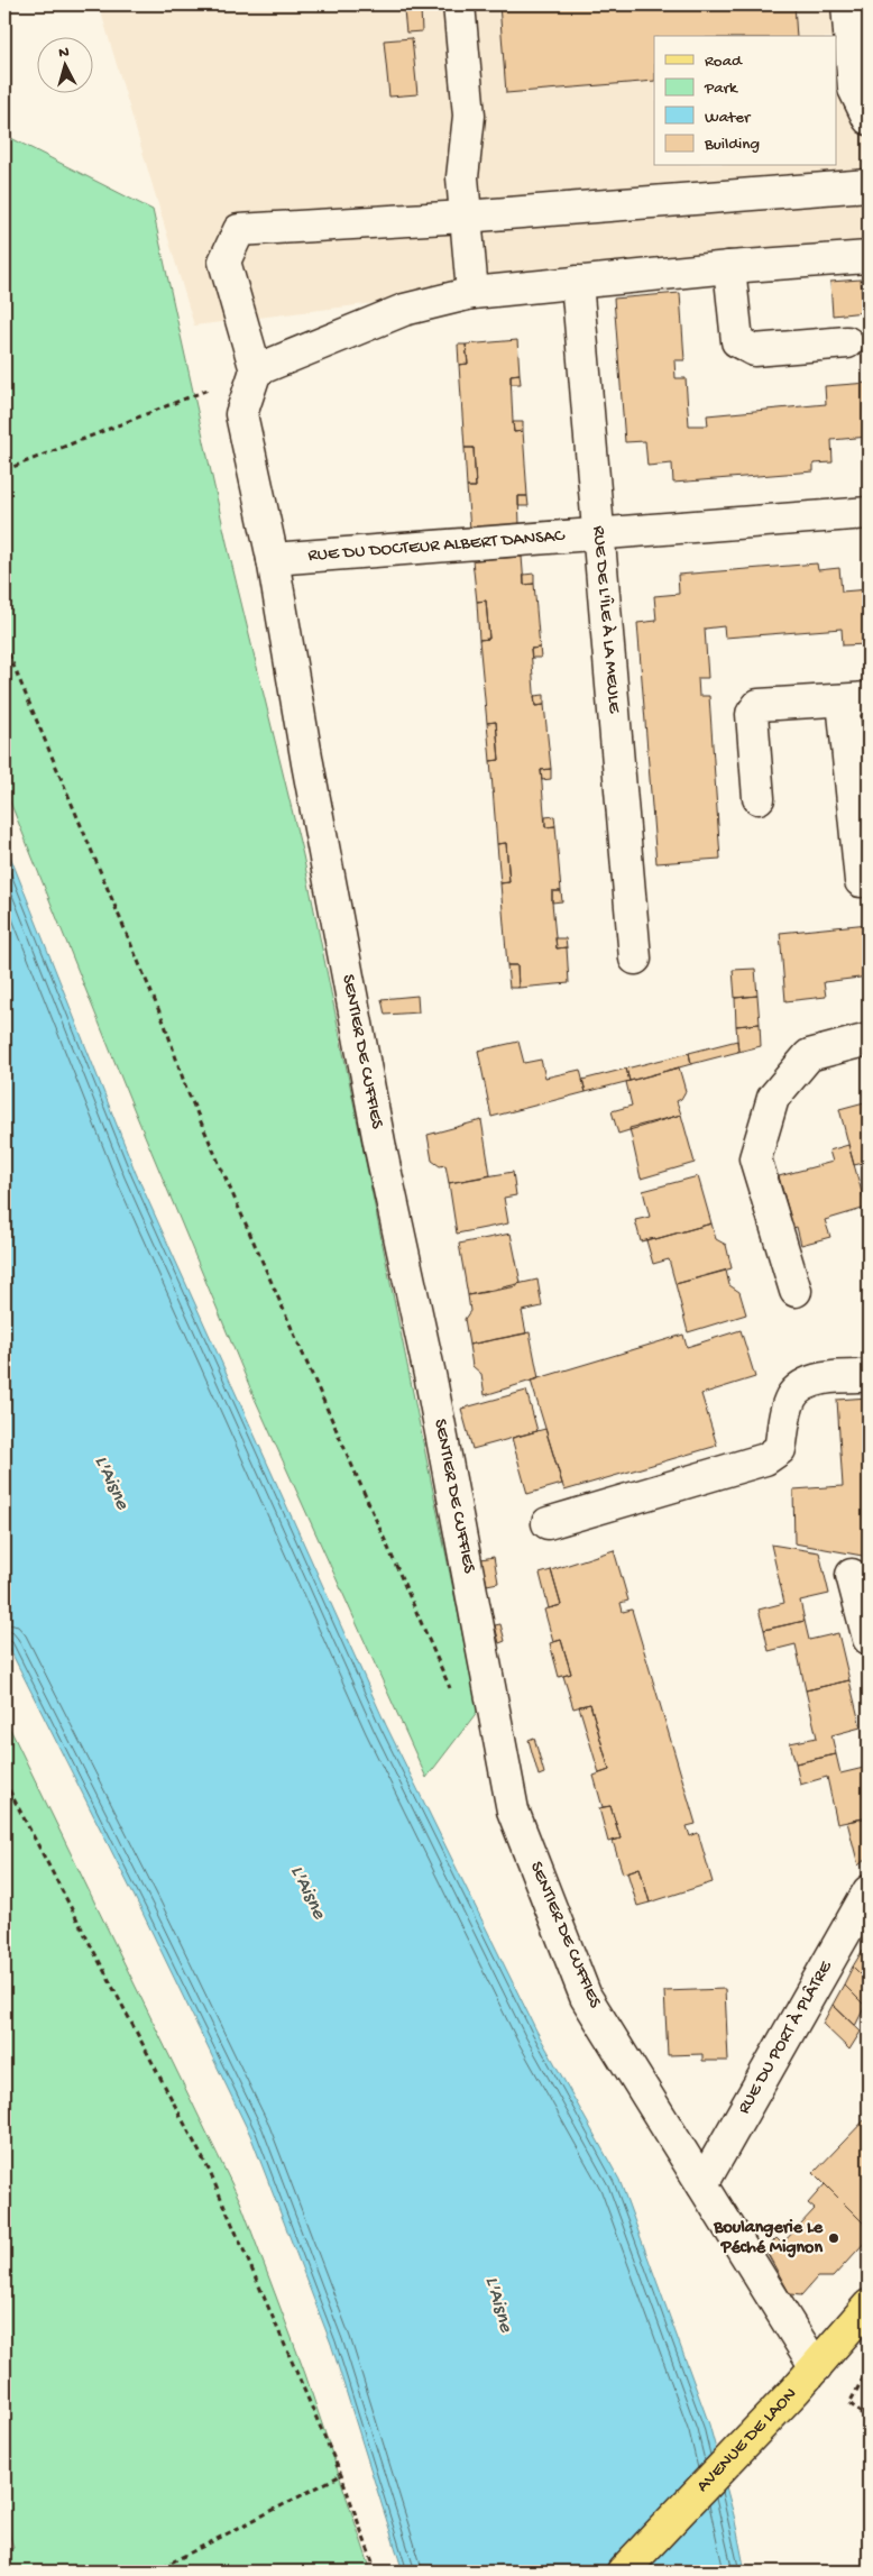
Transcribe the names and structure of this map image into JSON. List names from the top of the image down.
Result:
{
  "streets": {
    "main road": ["AVENUE DE LAON"],
    "street": [
      "RUE DU DOCTEUR ALBERT DANSAC",
      "RUE DE L'ÎLE À LA MEULE",
      "SENTIER DE CUFFIES",
      "RUE DU PORT À PLÂTRE"
    ]
  },
  "crossings": [
    ["RUE DU DOCTEUR ALBERT DANSAC", "RUE DE L'ÎLE À LA MEULE"],
    ["RUE DU DOCTEUR ALBERT DANSAC", "SENTIER DE CUFFIES"],
    ["SENTIER DE CUFFIES", "RUE DU PORT À PLÂTRE"],
    ["SENTIER DE CUFFIES", "AVENUE DE LAON"]
  ],
  "water": ["L'Aisne"],
  "places": ["Boulangerie Le Péché Mignon"],
  "legend": [
    "Road",
    "Park",
    "Water",
    "Building"
  ],
  "north": "top"
}
